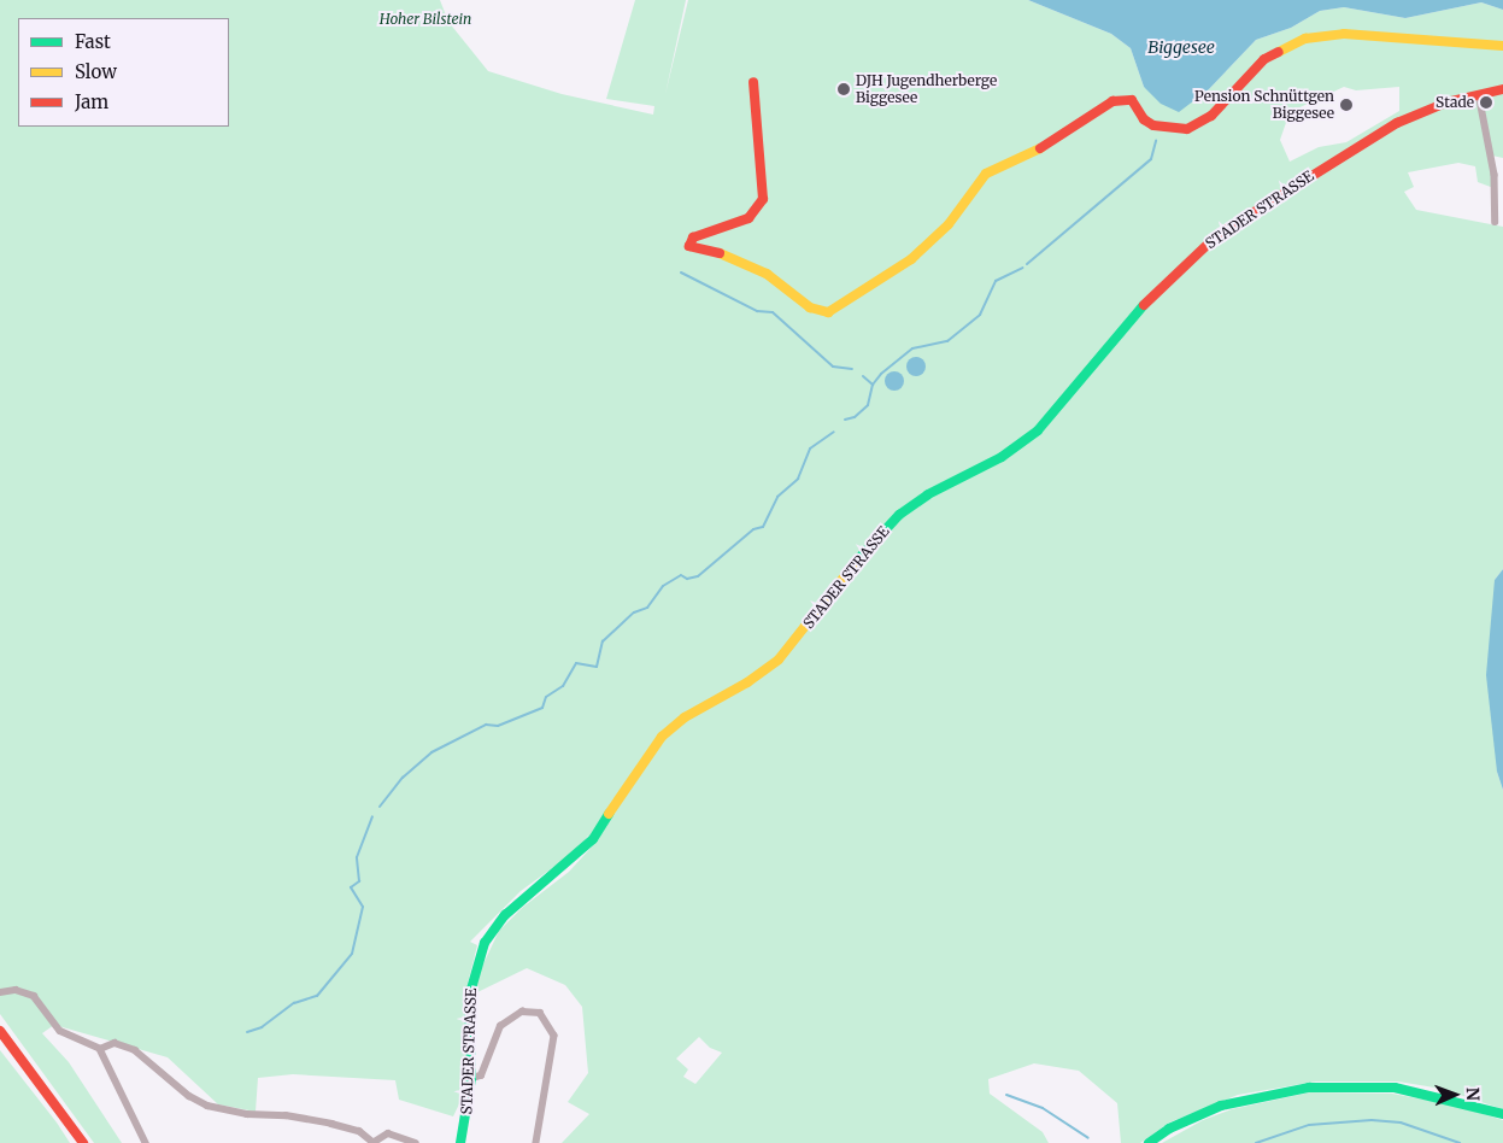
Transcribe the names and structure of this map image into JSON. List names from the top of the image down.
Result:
{
  "streets": {
    "street": ["STADER STRASSE"]
  },
  "water": ["Biggesee"],
  "parks": ["Hoher Bilstein"],
  "places": ["DJH Jugendherberge Biggesee", "Stade", "Pension Schnüttgen Biggesee"],
  "legend": ["Fast", "Slow", "Jam"],
  "north": "right"
}
